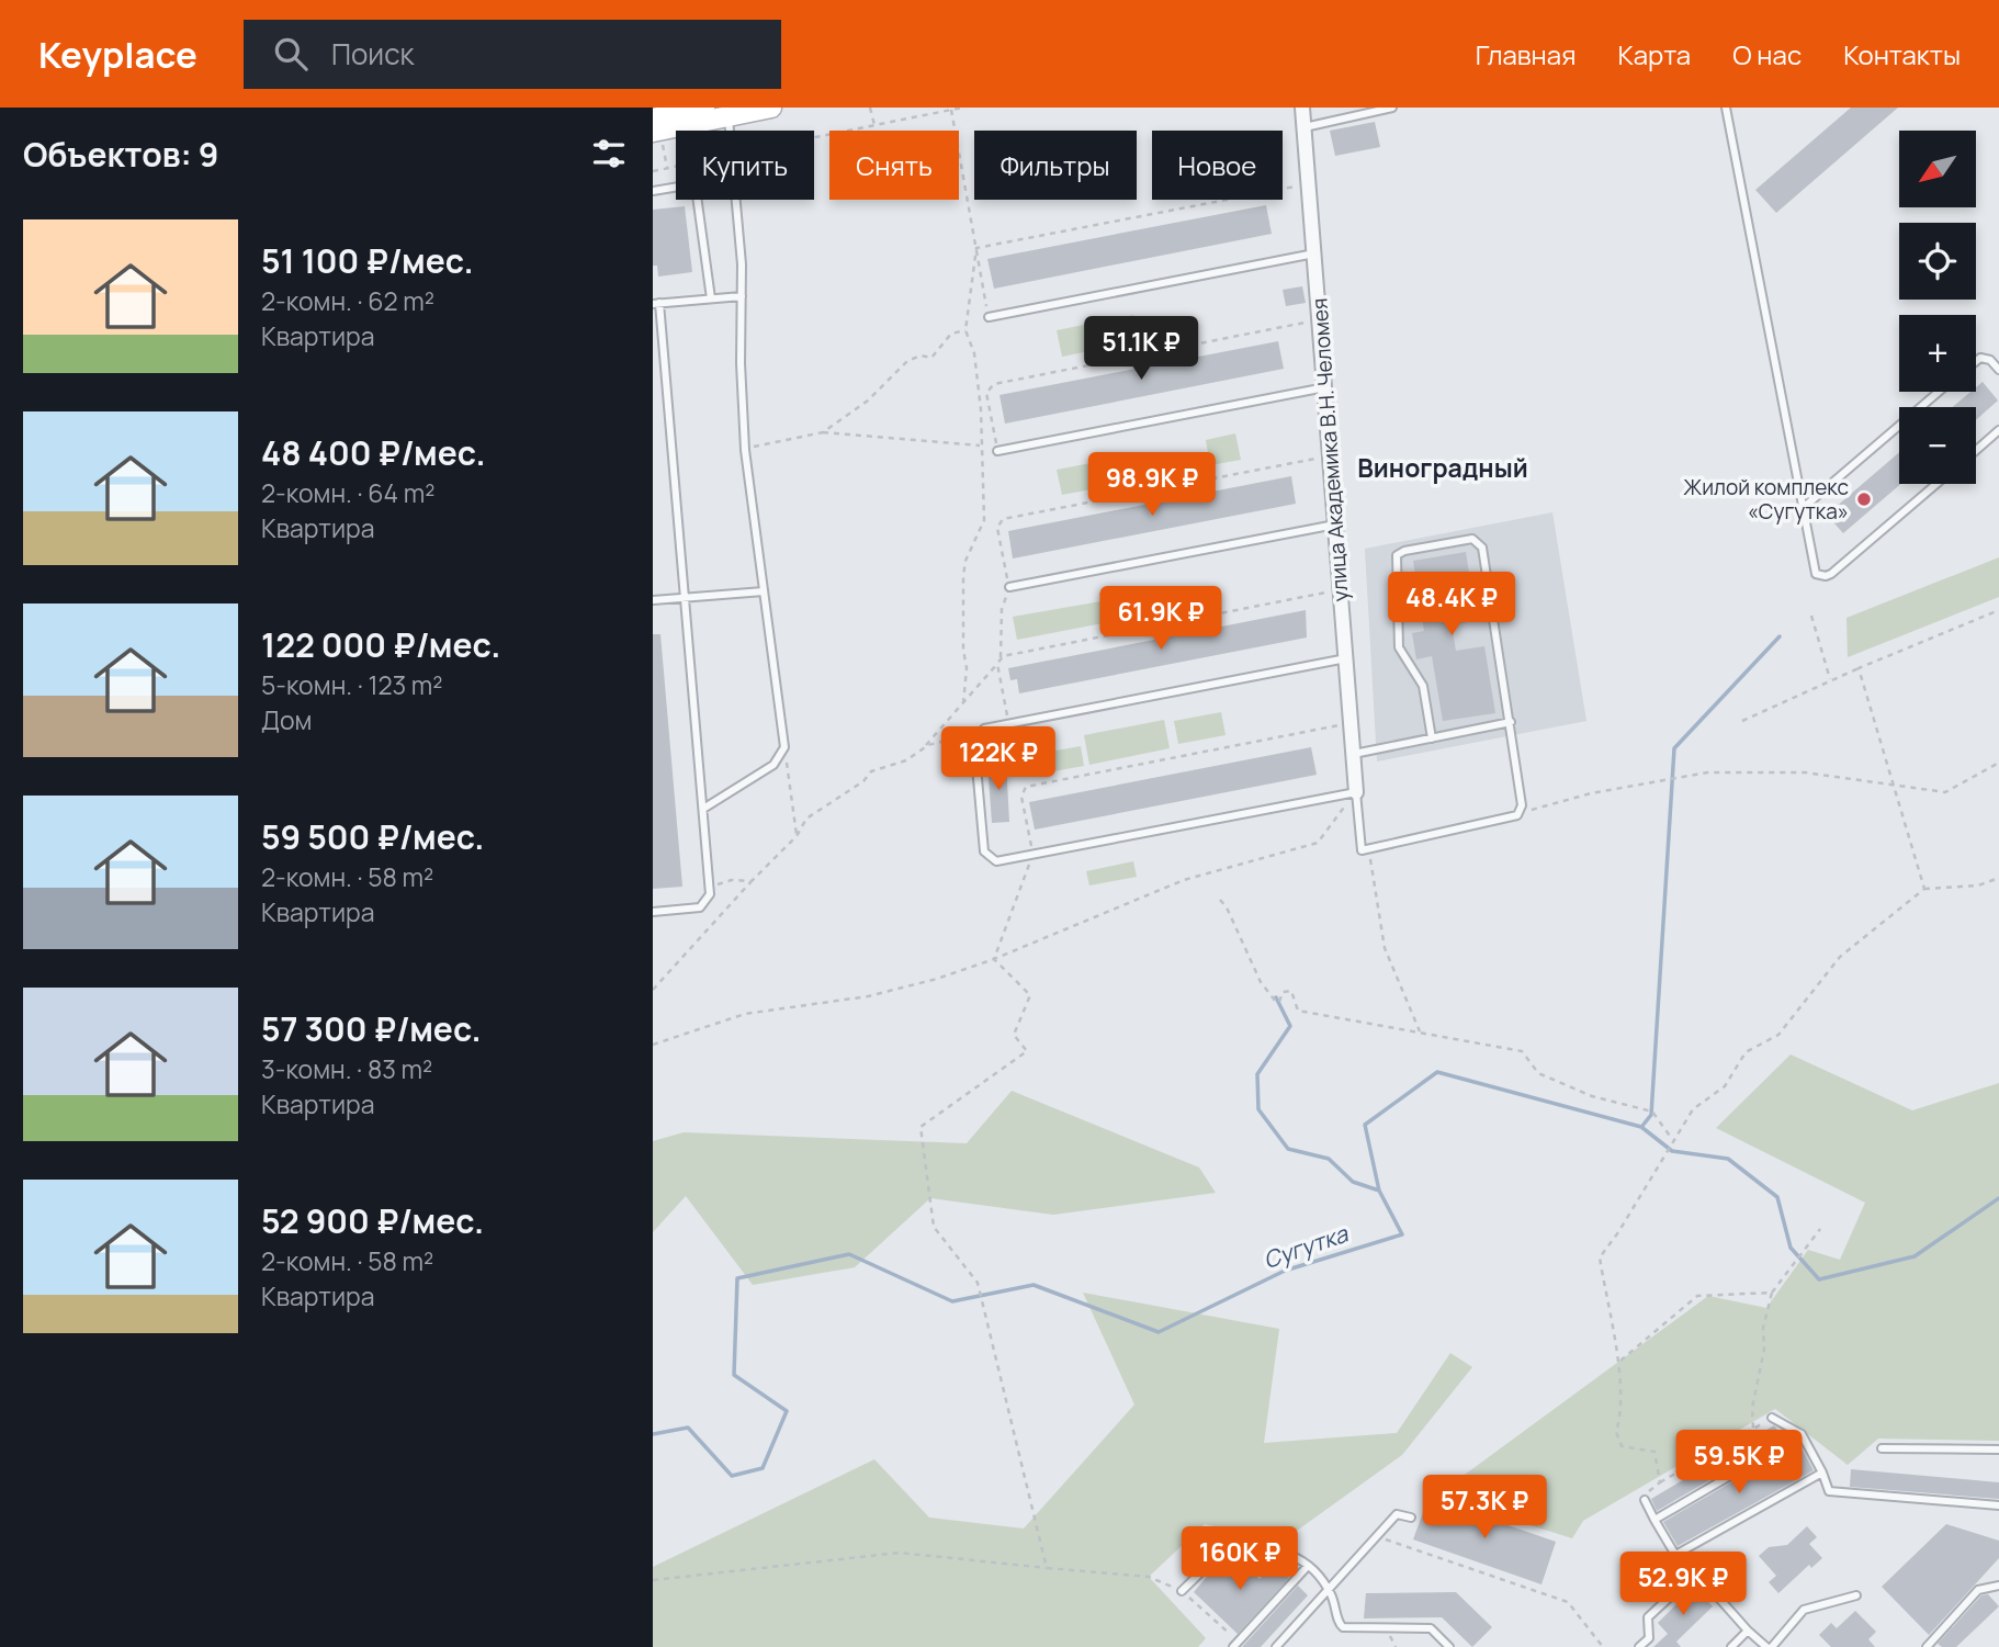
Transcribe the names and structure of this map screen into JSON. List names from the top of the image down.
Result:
{
  "streets": {
    "street": ["улица Академика В.Н. Челомея"]
  },
  "districts": ["Виноградный"],
  "water": ["Сугутка"],
  "places": ["Жилой комплекс «Сугутка»"],
  "north": "bottom left",
  "page": {
    "header": "Keyplace",
    "search": "Поиск",
    "nav": [
      "Главная",
      "Карта",
      "О нас",
      "Контакты"
    ],
    "heading": "Объектов: 9",
    "map_buttons": ["+", "−"],
    "chip": [
      "Купить",
      "Снять",
      "Фильтры",
      "Новое"
    ],
    "list": [
      {
        "name": "51 100 ₽/мес.",
        "note": "2-комн. · 62 m² · Квартира"
      },
      {
        "name": "48 400 ₽/мес.",
        "note": "2-комн. · 64 m² · Квартира"
      },
      {
        "name": "122 000 ₽/мес.",
        "note": "5-комн. · 123 m² · Дом"
      },
      {
        "name": "59 500 ₽/мес.",
        "note": "2-комн. · 58 m² · Квартира"
      },
      {
        "name": "57 300 ₽/мес.",
        "note": "3-комн. · 83 m² · Квартира"
      },
      {
        "name": "52 900 ₽/мес.",
        "note": "2-комн. · 58 m² · Квартира"
      }
    ],
    "price": [
      "51.1K ₽",
      "98.9K ₽",
      "48.4K ₽",
      "61.9K ₽",
      "122K ₽",
      "59.5K ₽",
      "57.3K ₽",
      "160K ₽",
      "52.9K ₽"
    ]
  }
}
